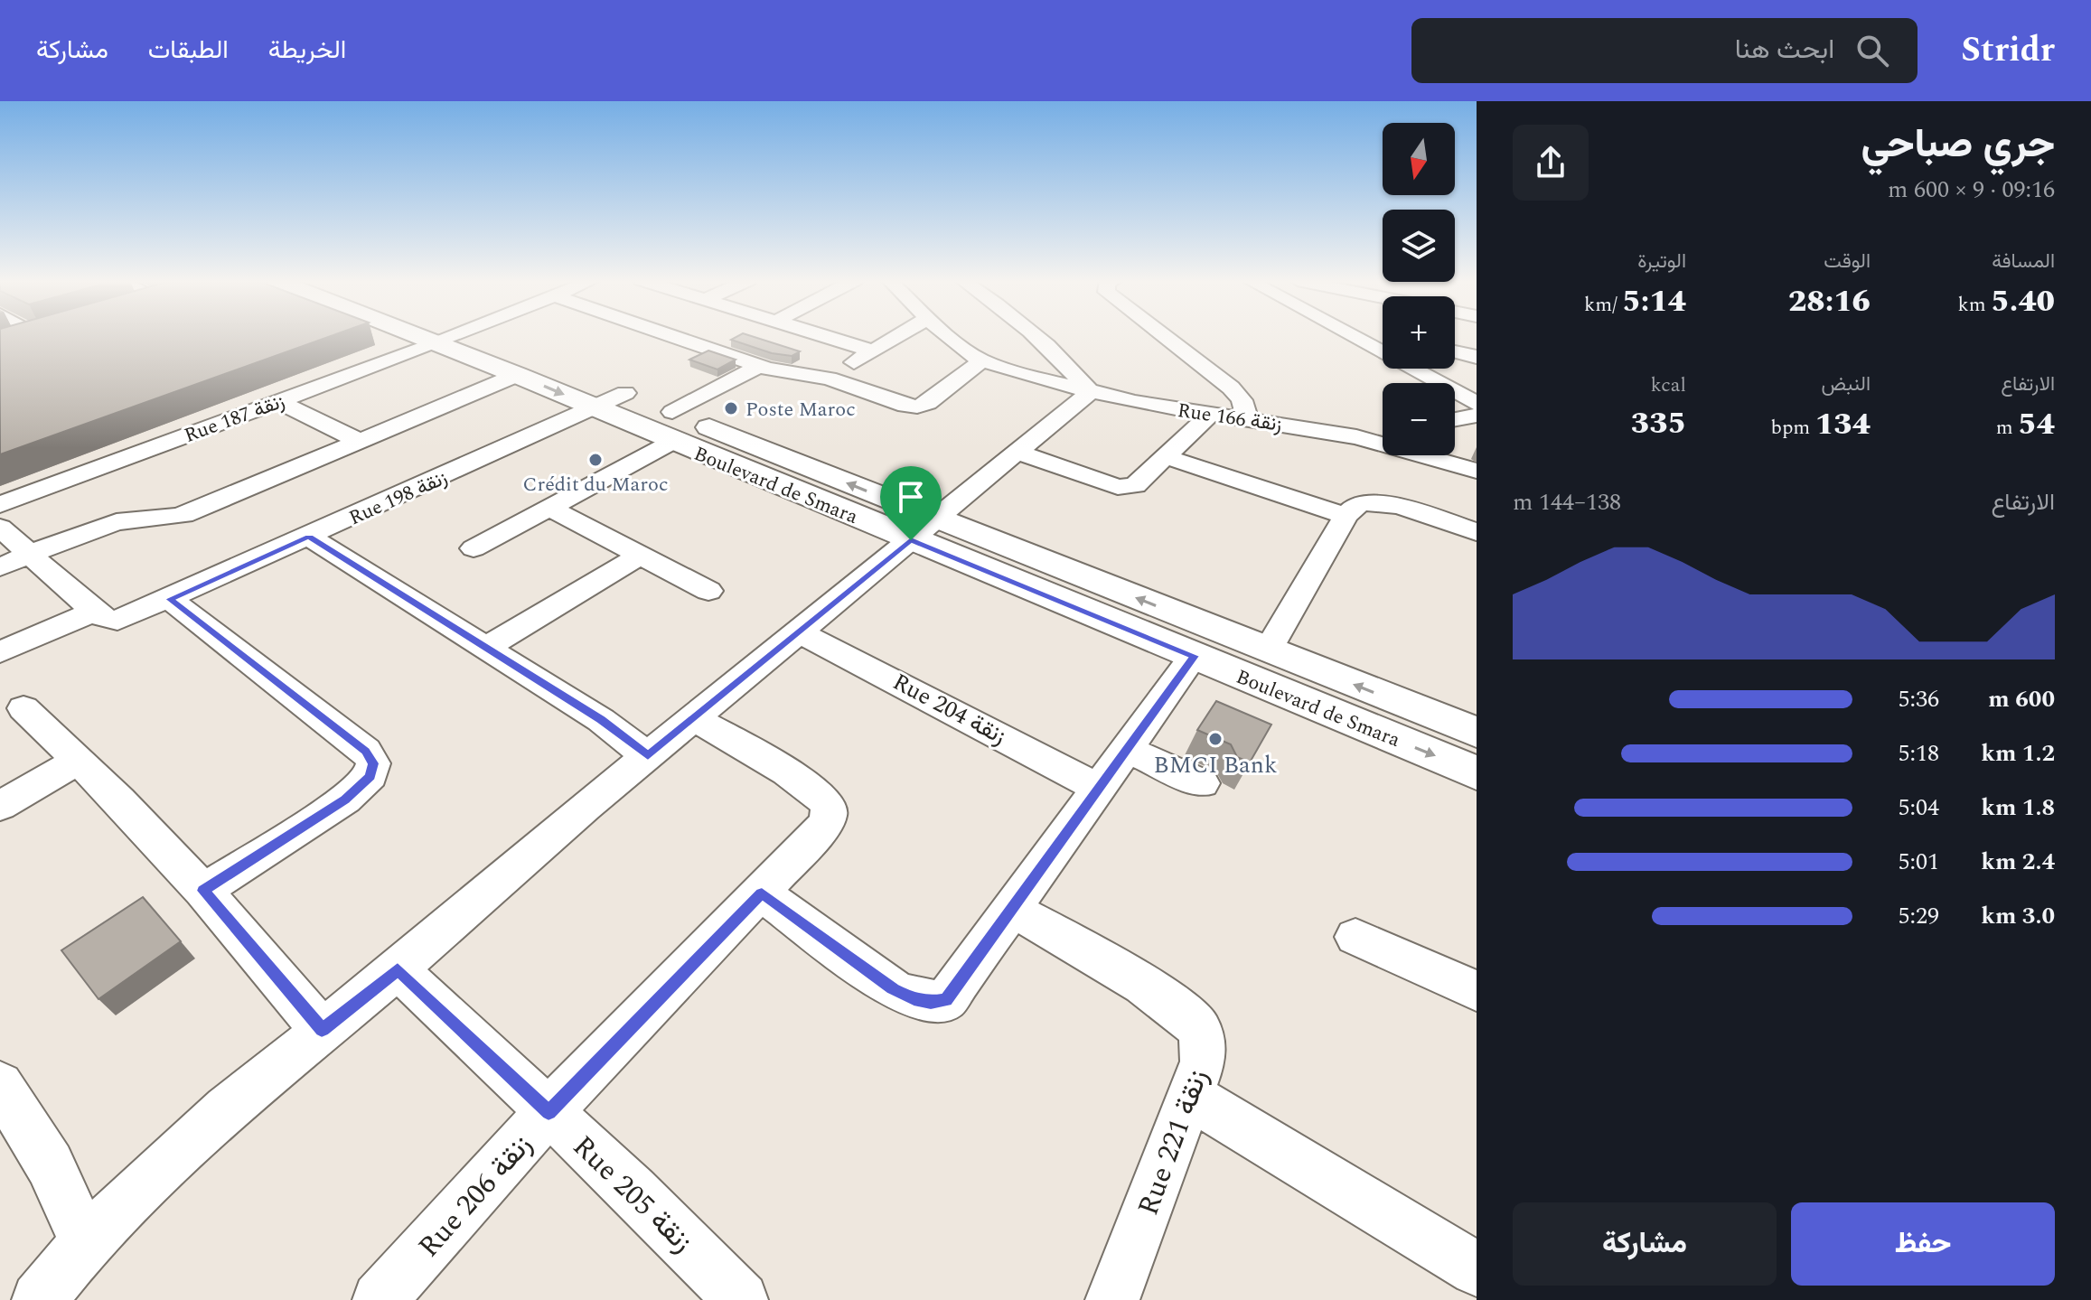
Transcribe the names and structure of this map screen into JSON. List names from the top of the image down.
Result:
{
  "streets": {
    "street": [
      "Rue 166 زنقة",
      "Rue 187 زنقة",
      "Boulevard de Smara",
      "Rue 198 زنقة",
      "Rue 204 زنقة",
      "Rue 221 زنقة",
      "Rue 205 زنقة",
      "Rue 206 زنقة"
    ]
  },
  "crossings": [
    ["Rue 187 زنقة", "Boulevard de Smara"],
    ["Boulevard de Smara", "Rue 198 زنقة"],
    ["Rue 205 زنقة", "Rue 206 زنقة"]
  ],
  "places": ["Poste Maroc", "Crédit du Maroc", "BMCI Bank"],
  "north": "bottom",
  "page": {
    "header": "Stridr",
    "search": "ابحث هنا",
    "nav": ["الخريطة", "الطبقات", "مشاركة"],
    "heading": ["جري صباحي", "09:16 · 9 × 600 m"],
    "map_buttons": ["+", "−"],
    "stats": [
      ["المسافة", "5.40 km"],
      ["الوقت", "28:16"],
      ["الوتيرة", "5:14 /km"],
      ["الارتفاع", "54 m"],
      ["النبض", "134 bpm"],
      ["kcal", "335"]
    ],
    "chart": ["الارتفاع", "138–144 m"],
    "list": [
      {
        "name": "600 m",
        "note": "5:36"
      },
      {
        "name": "1.2 km",
        "note": "5:18"
      },
      {
        "name": "1.8 km",
        "note": "5:04"
      },
      {
        "name": "2.4 km",
        "note": "5:01"
      },
      {
        "name": "3.0 km",
        "note": "5:29"
      }
    ],
    "buttons": ["حفظ", "مشاركة"]
  }
}
